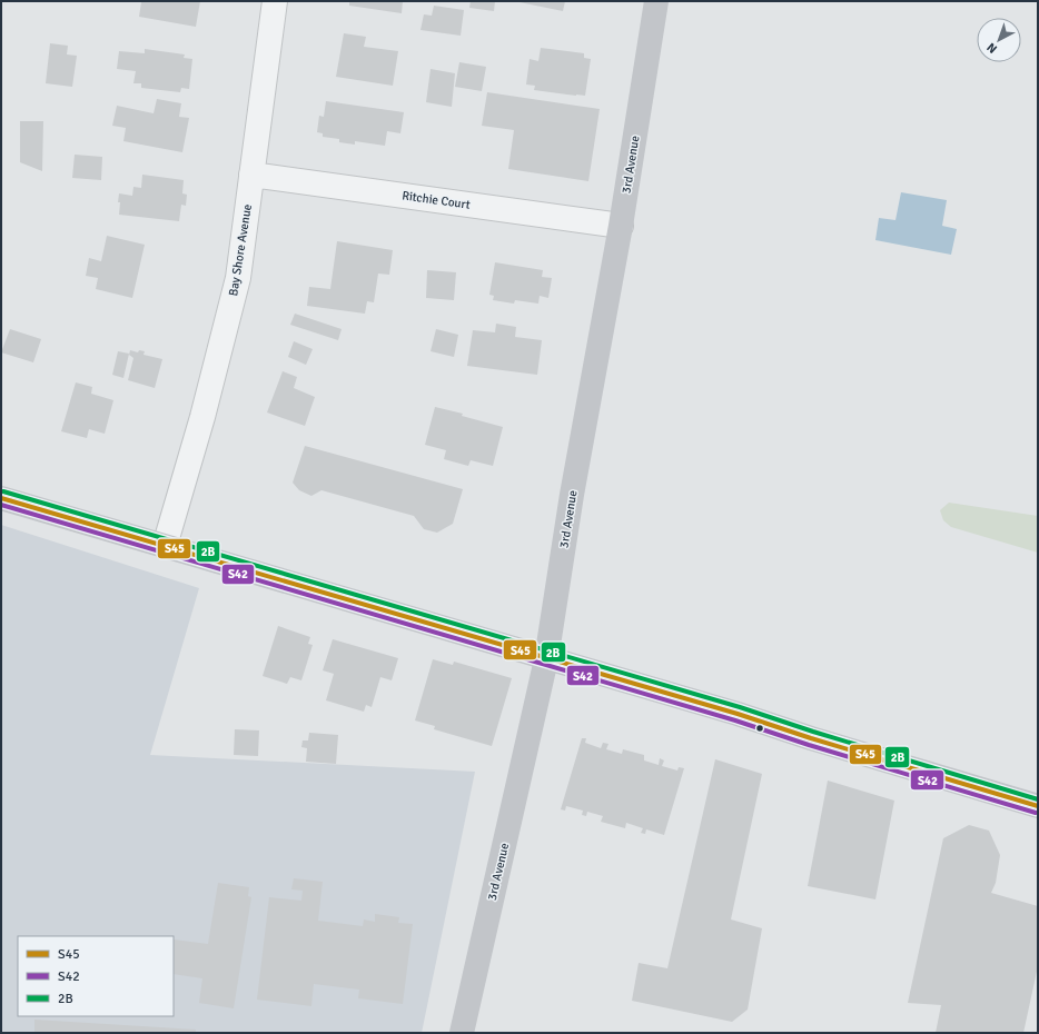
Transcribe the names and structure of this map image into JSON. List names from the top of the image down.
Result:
{
  "streets": {
    "main road": ["3rd Avenue"],
    "street": ["Ritchie Court", "Bay Shore Avenue"]
  },
  "crossings": [
    ["3rd Avenue", "Ritchie Court"],
    ["Ritchie Court", "Bay Shore Avenue"]
  ],
  "lines": ["transit line 2B", "transit line S45", "transit line S42"],
  "legend": ["S45", "S42", "2B"],
  "north": "bottom left"
}
